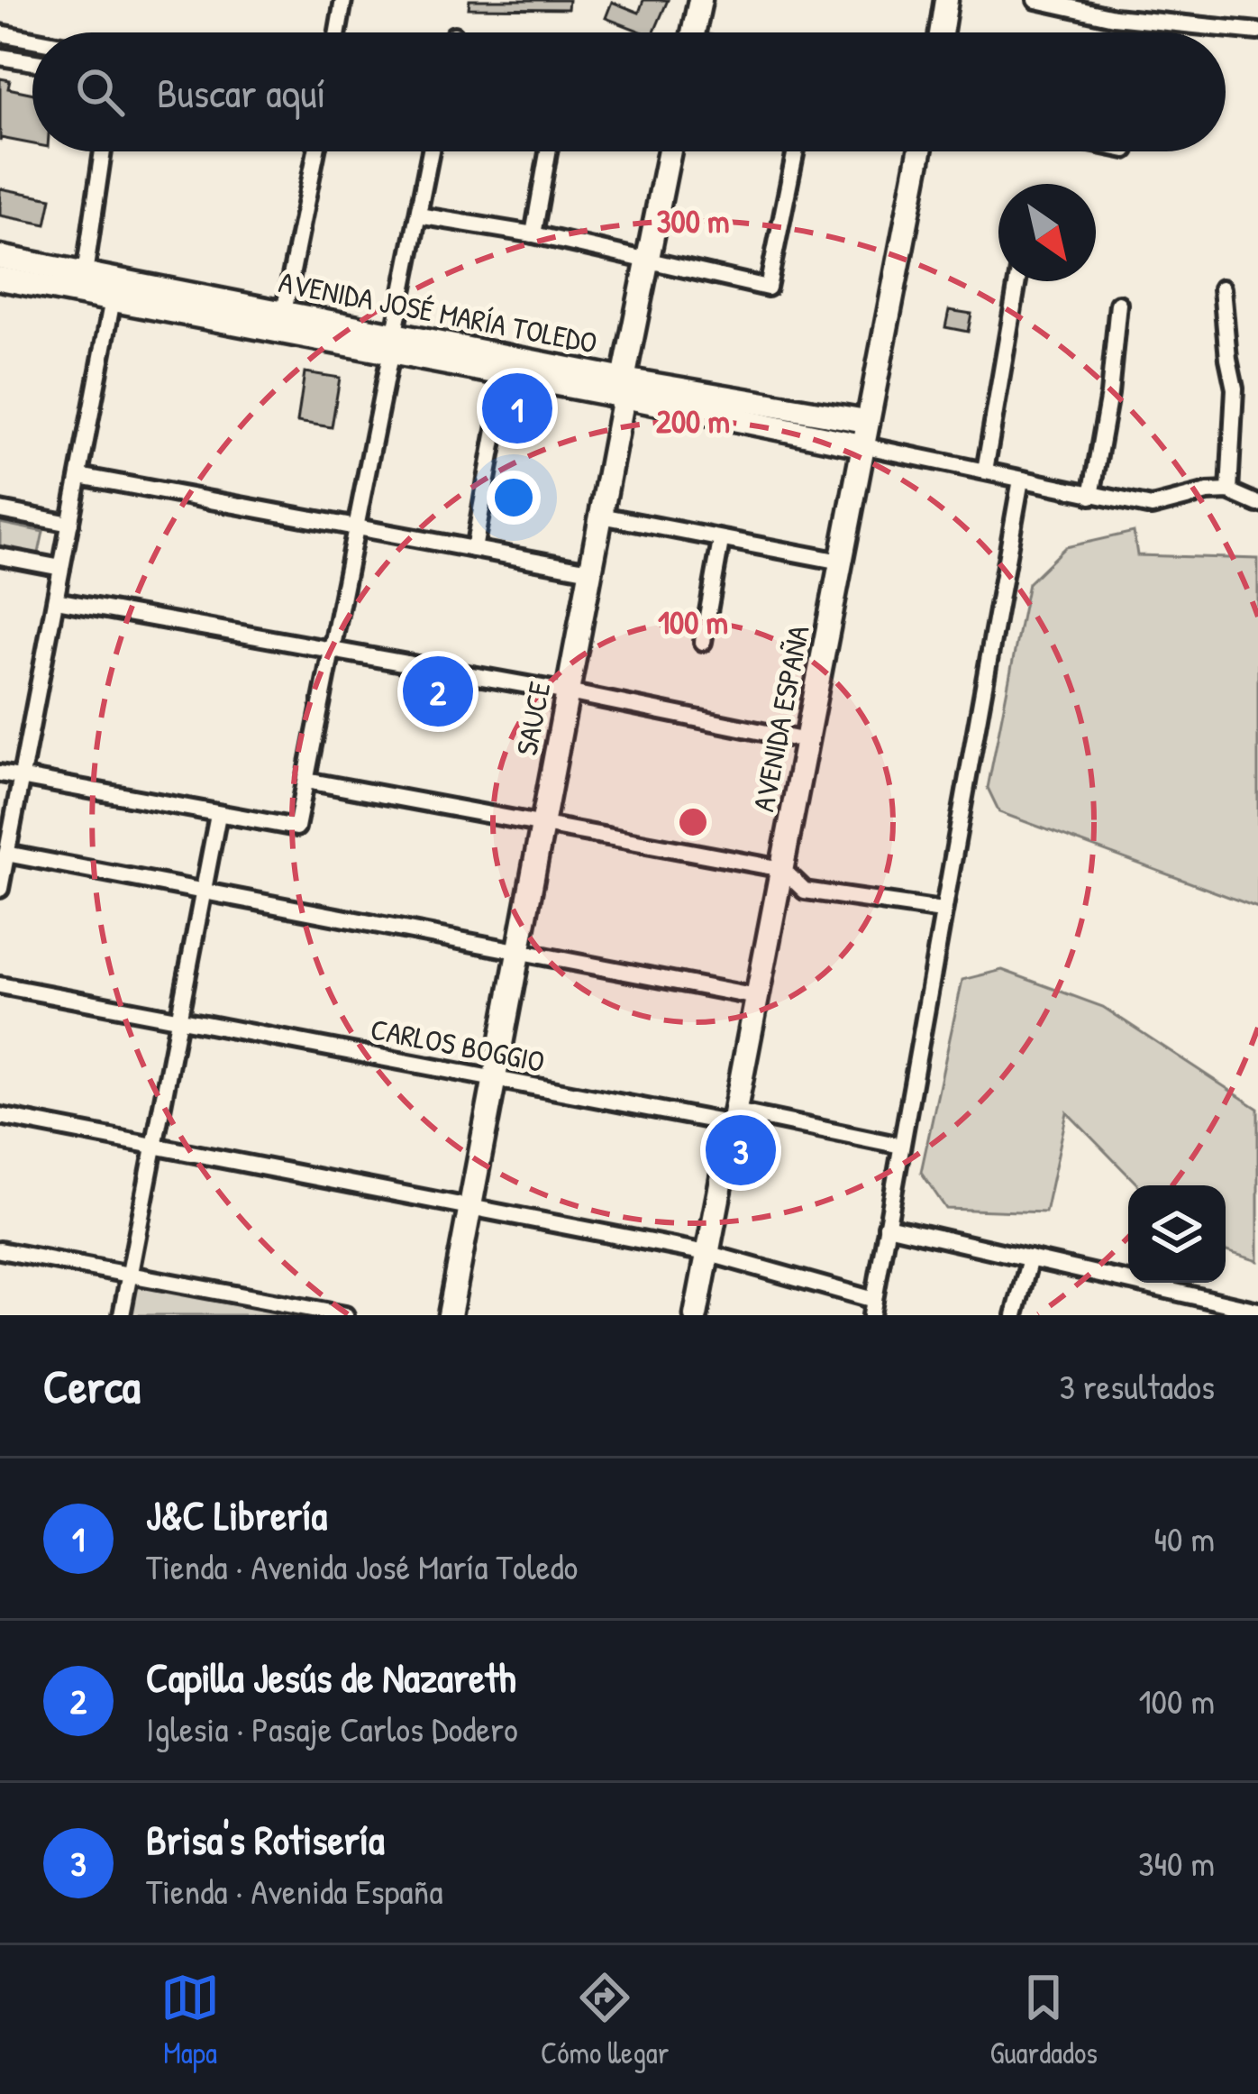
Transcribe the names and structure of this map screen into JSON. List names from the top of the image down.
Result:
{
  "streets": {
    "main road": ["AVENIDA JOSÉ MARÍA TOLEDO", "SAUCE", "AVENIDA ESPAÑA"],
    "street": ["CARLOS BOGGIO"]
  },
  "crossings": [
    ["AVENIDA JOSÉ MARÍA TOLEDO", "SAUCE"],
    ["AVENIDA JOSÉ MARÍA TOLEDO", "AVENIDA ESPAÑA"],
    ["SAUCE", "CARLOS BOGGIO"],
    ["AVENIDA ESPAÑA", "CARLOS BOGGIO"]
  ],
  "north": "bottom right",
  "page": {
    "search": "Buscar aquí",
    "pins": ["1", "2", "3"],
    "heading": ["Cerca", "3 resultados"],
    "list": [
      {
        "mark": "1",
        "name": "J&C Librería",
        "note": "Tienda · Avenida José María Toledo",
        "value": "40 m"
      },
      {
        "mark": "2",
        "name": "Capilla Jesús de Nazareth",
        "note": "Iglesia · Pasaje Carlos Dodero",
        "value": "100 m"
      },
      {
        "mark": "3",
        "name": "Brisa's Rotisería",
        "note": "Tienda · Avenida España",
        "value": "340 m"
      }
    ],
    "nav": ["Mapa", "Cómo llegar", "Guardados"]
  },
  "rings": ["300 m", "200 m", "100 m"]
}
